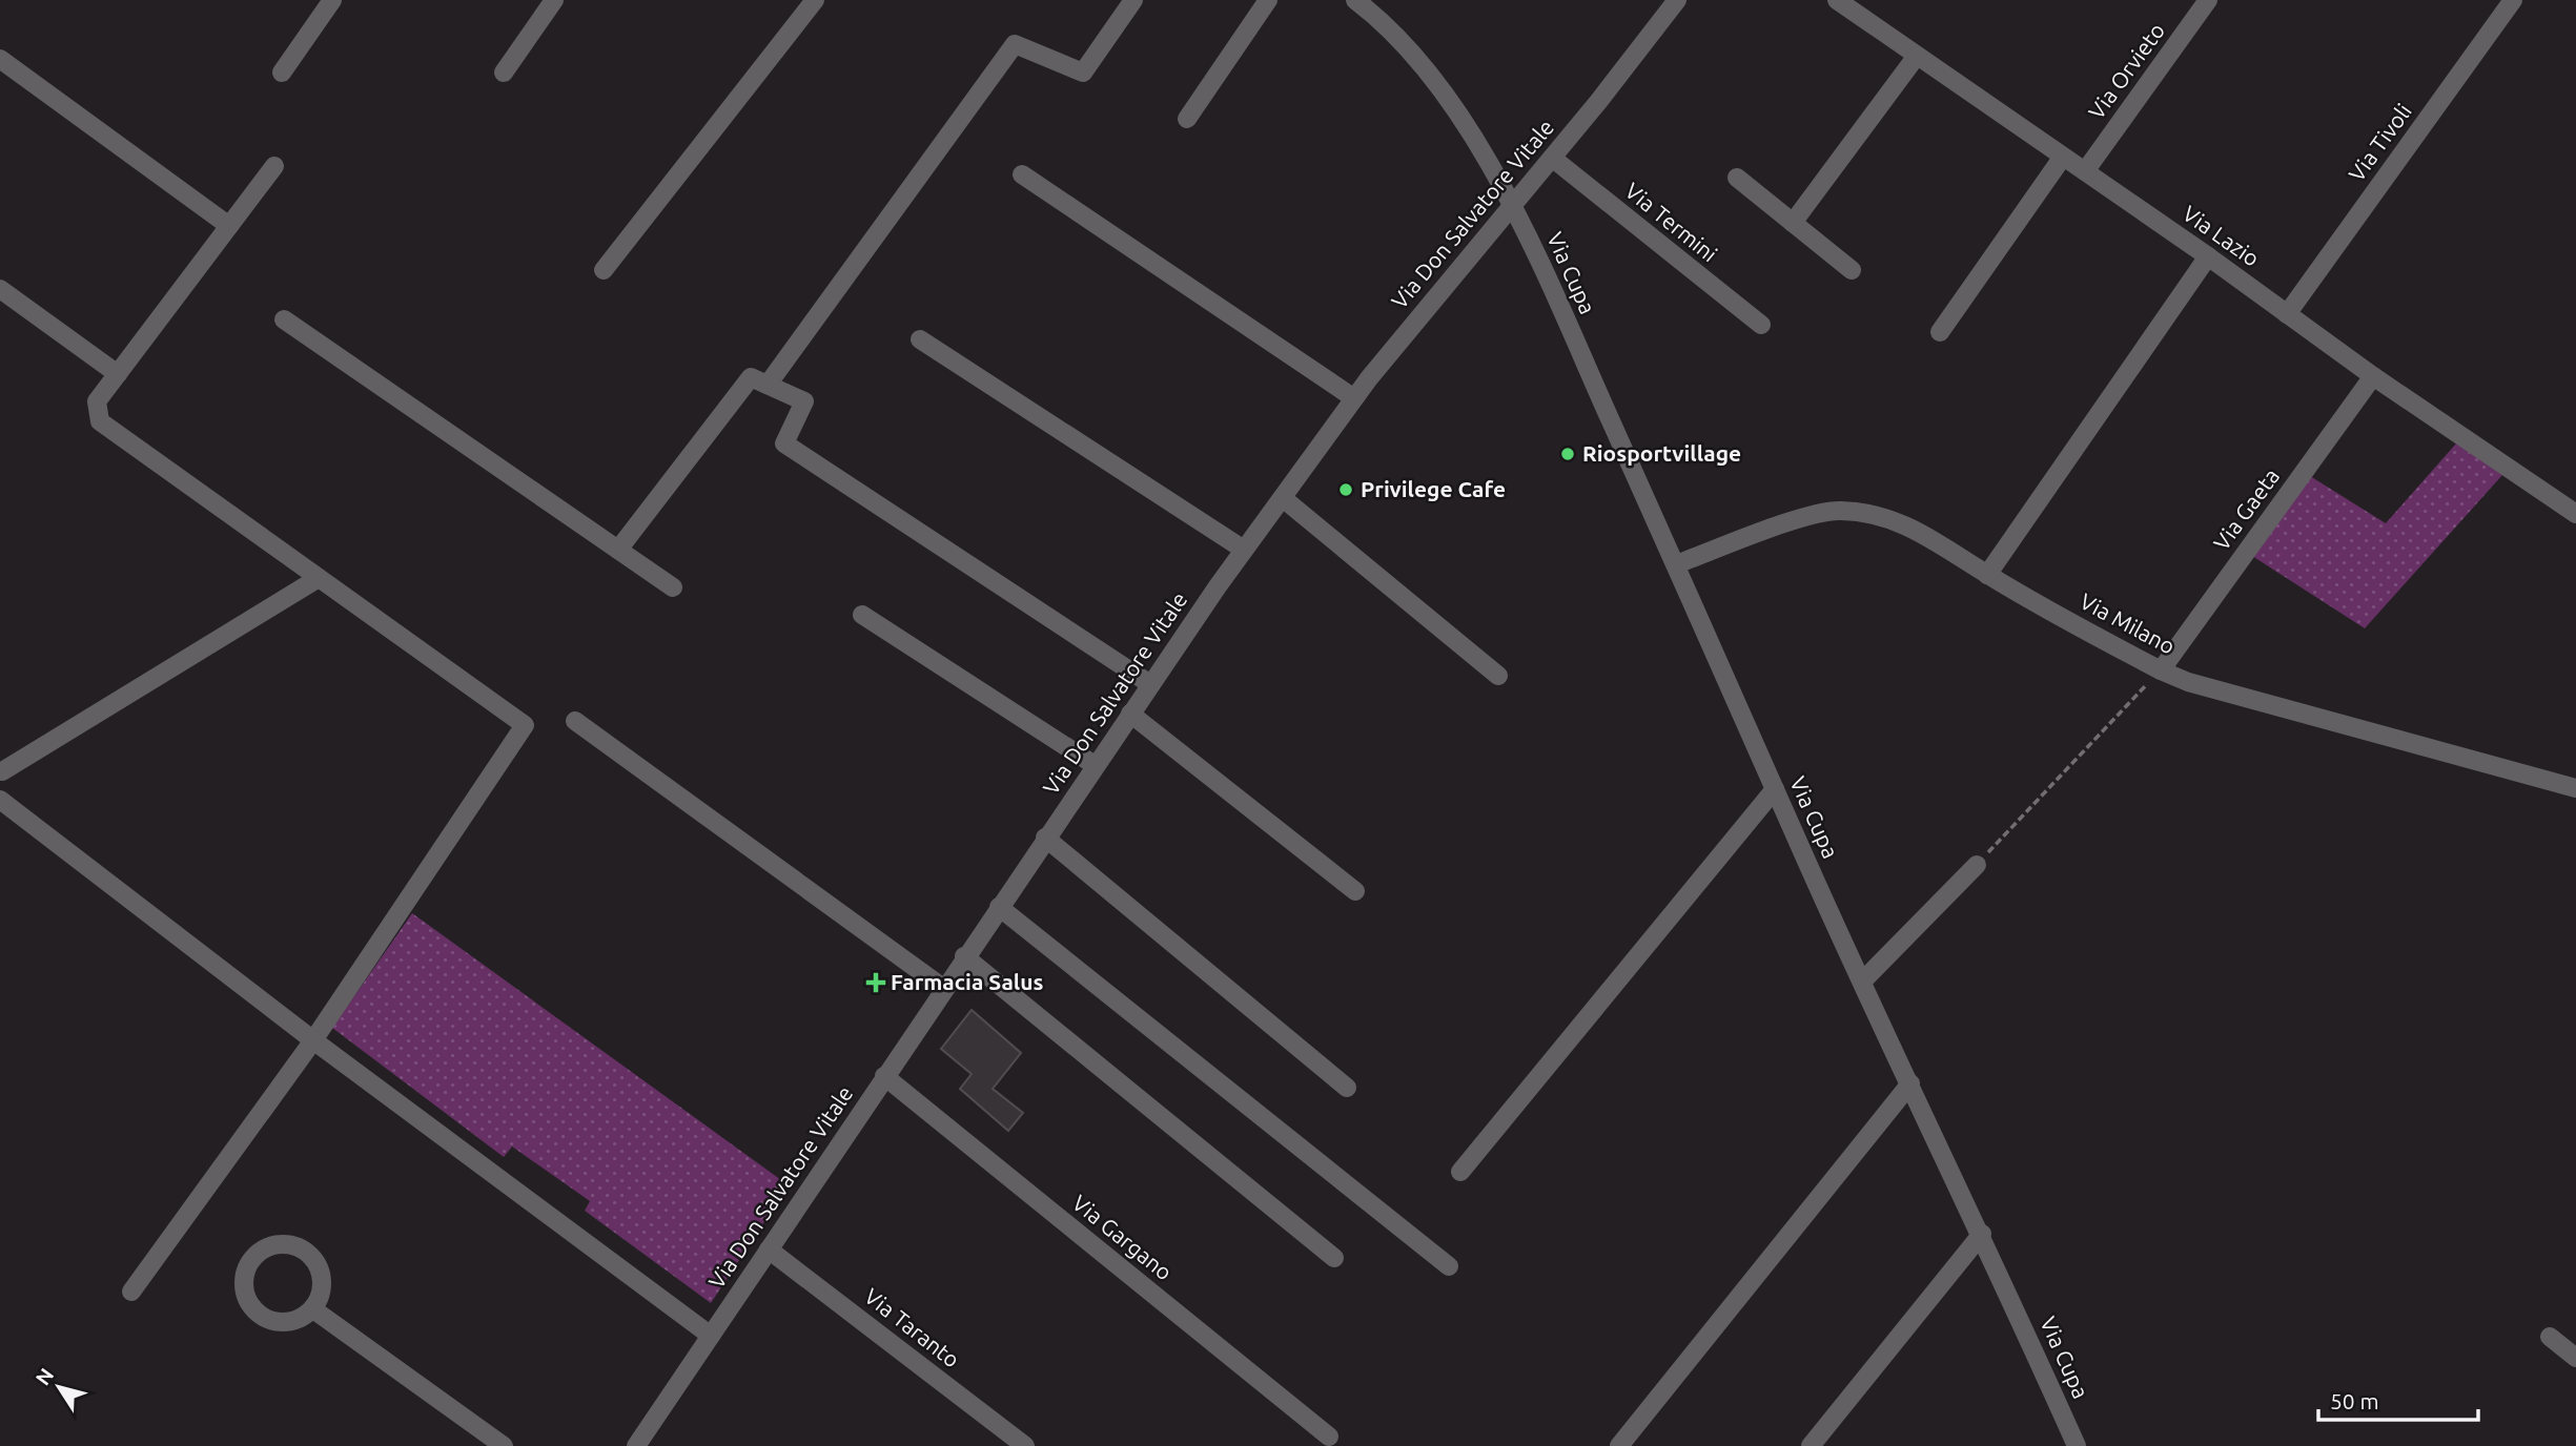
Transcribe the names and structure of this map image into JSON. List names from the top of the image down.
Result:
{
  "streets": {
    "street": [
      "Via Orvieto",
      "Via Tivoli",
      "Via Don Salvatore Vitale",
      "Via Termini",
      "Via Lazio",
      "Via Cupa",
      "Via Gaeta",
      "Via Milano",
      "Via Gargano",
      "Via Taranto"
    ]
  },
  "crossings": [
    ["Via Orvieto", "Via Lazio"],
    ["Via Tivoli", "Via Lazio"],
    ["Via Don Salvatore Vitale", "Via Termini"],
    ["Via Don Salvatore Vitale", "Via Cupa"],
    ["Via Don Salvatore Vitale", "Via Gargano"],
    ["Via Don Salvatore Vitale", "Via Taranto"],
    ["Via Lazio", "Via Gaeta"],
    ["Via Cupa", "Via Milano"],
    ["Via Gaeta", "Via Milano"]
  ],
  "places": {
    "other": ["Riosportvillage", "Privilege Cafe"],
    "health": ["Farmacia Salus"]
  },
  "scale_bar": "50 m",
  "north": "top left"
}
